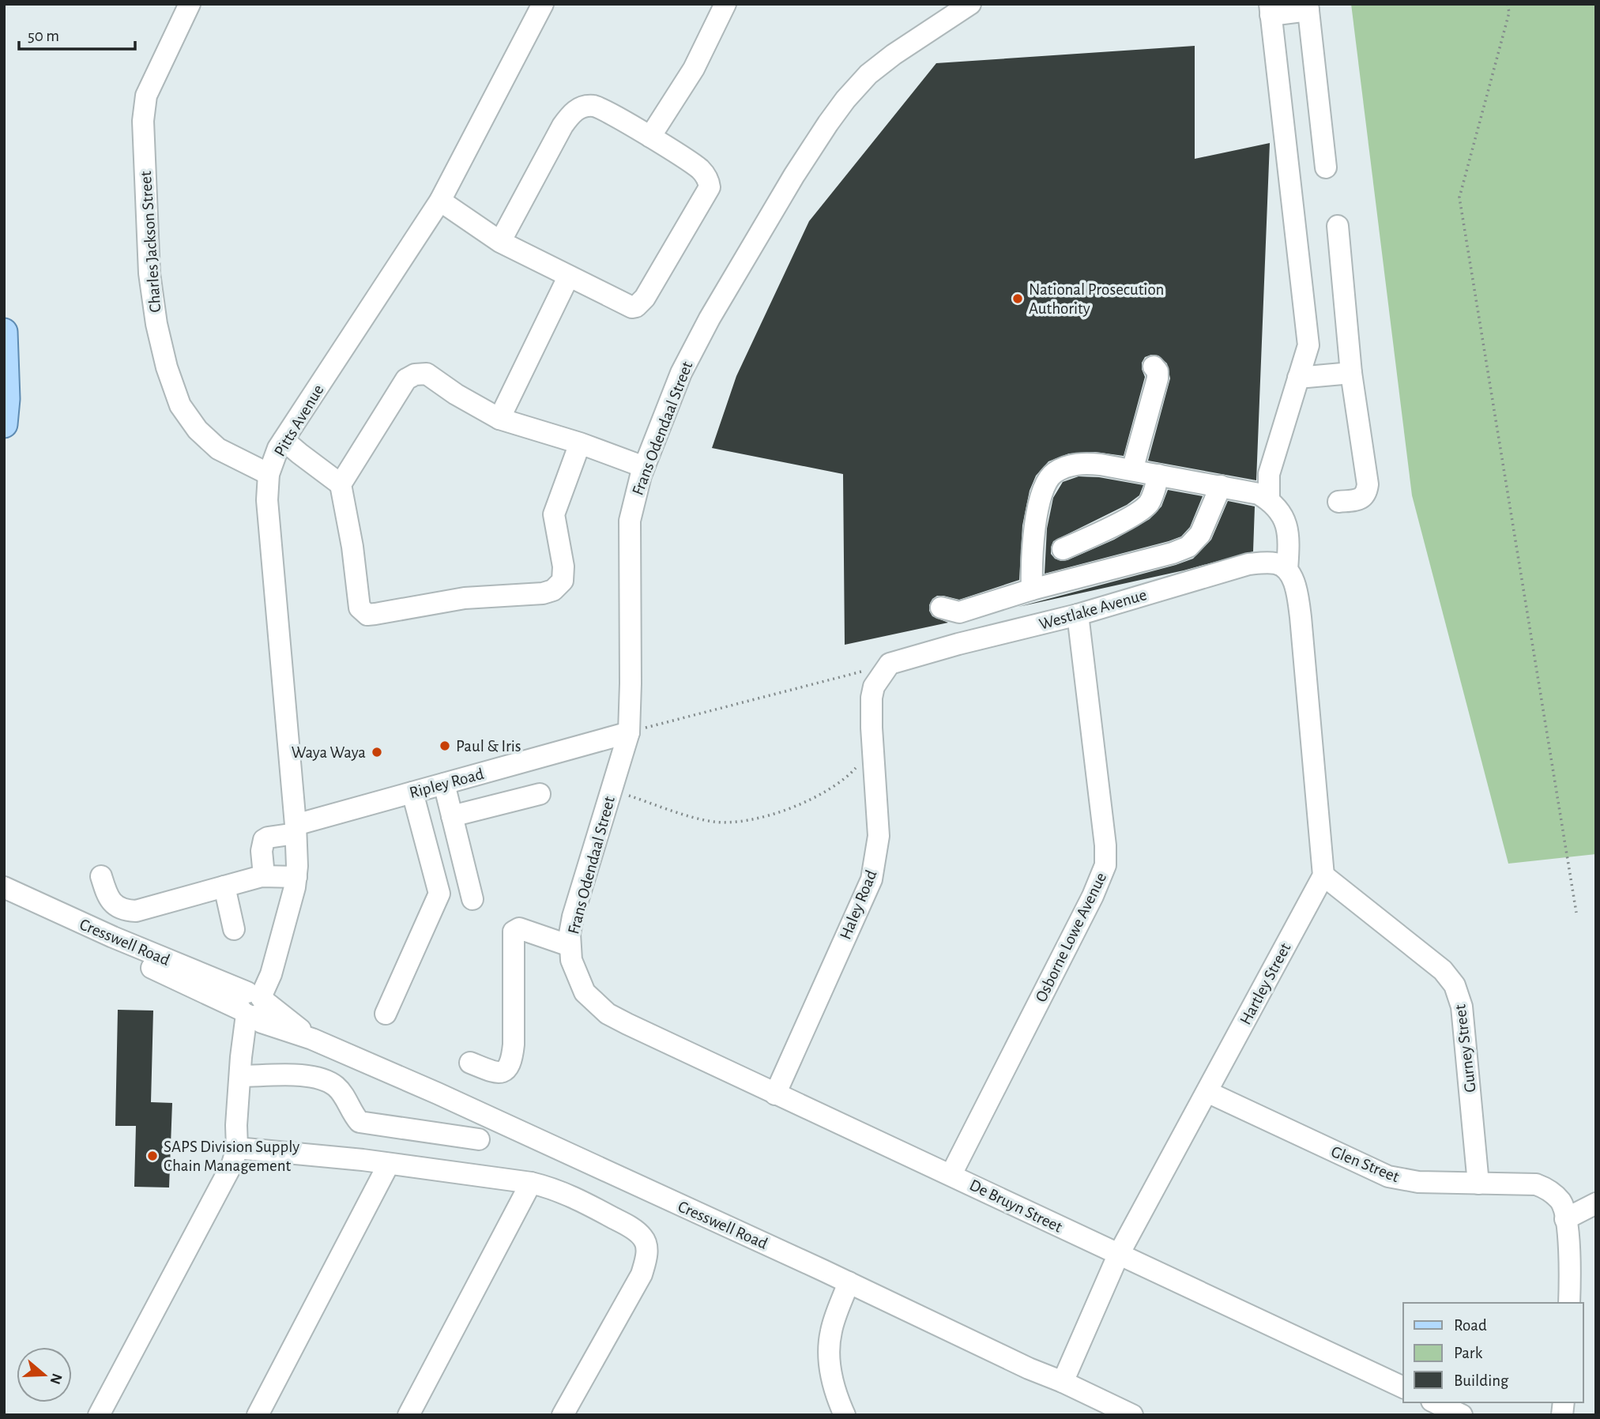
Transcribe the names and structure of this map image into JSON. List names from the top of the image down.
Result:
{
  "streets": {
    "street": [
      "Charles Jackson Street",
      "Pitts Avenue",
      "Frans Odendaal Street",
      "Westlake Avenue",
      "Ripley Road",
      "Haley Road",
      "Osborne Lowe Avenue",
      "Cresswell Road",
      "Hartley Street",
      "Gurney Street",
      "Glen Street",
      "De Bruyn Street"
    ]
  },
  "crossings": [
    ["Charles Jackson Street", "Pitts Avenue"],
    ["Pitts Avenue", "Ripley Road"],
    ["Pitts Avenue", "Cresswell Road"],
    ["Frans Odendaal Street", "Ripley Road"],
    ["Frans Odendaal Street", "De Bruyn Street"],
    ["Westlake Avenue", "Haley Road"],
    ["Westlake Avenue", "Osborne Lowe Avenue"],
    ["Haley Road", "De Bruyn Street"],
    ["Osborne Lowe Avenue", "De Bruyn Street"],
    ["Cresswell Road", "Hartley Street"],
    ["Hartley Street", "Gurney Street"],
    ["Hartley Street", "Glen Street"],
    ["Hartley Street", "De Bruyn Street"],
    ["Gurney Street", "Glen Street"]
  ],
  "places": [
    "National Prosecution Authority",
    "Paul & Iris",
    "Waya Waya",
    "SAPS Division Supply Chain Management"
  ],
  "legend": ["Road", "Park", "Building"],
  "scale_bar": "50 m",
  "north": "right"
}
